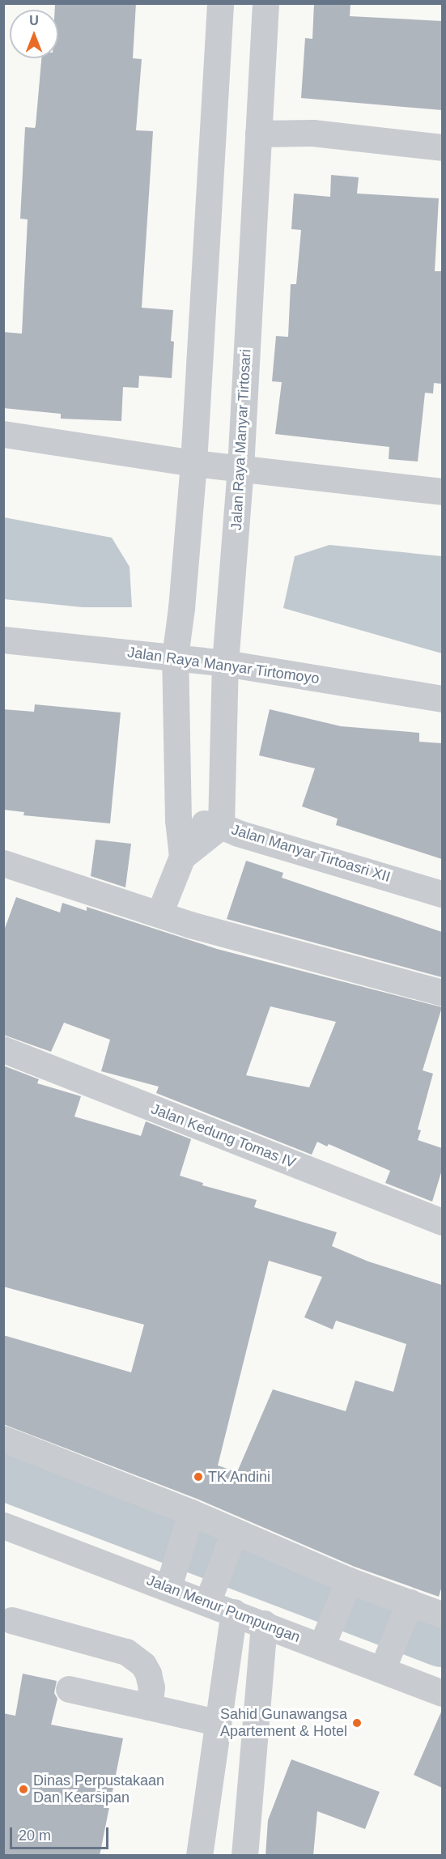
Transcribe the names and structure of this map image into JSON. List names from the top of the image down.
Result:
{
  "streets": {
    "street": [
      "Jalan Raya Manyar Tirtosari",
      "Jalan Raya Manyar Tirtomoyo",
      "Jalan Manyar Tirtoasri XII",
      "Jalan Kedung Tomas IV",
      "Jalan Menur Pumpungan"
    ]
  },
  "crossings": [
    ["Jalan Raya Manyar Tirtosari", "Jalan Raya Manyar Tirtomoyo"],
    ["Jalan Raya Manyar Tirtosari", "Jalan Manyar Tirtoasri XII"]
  ],
  "places": ["TK Andini", "Sahid Gunawangsa Apartement & Hotel", "Dinas Perpustakaan Dan Kearsipan"],
  "scale_bar": "20 m",
  "north": "top"
}
